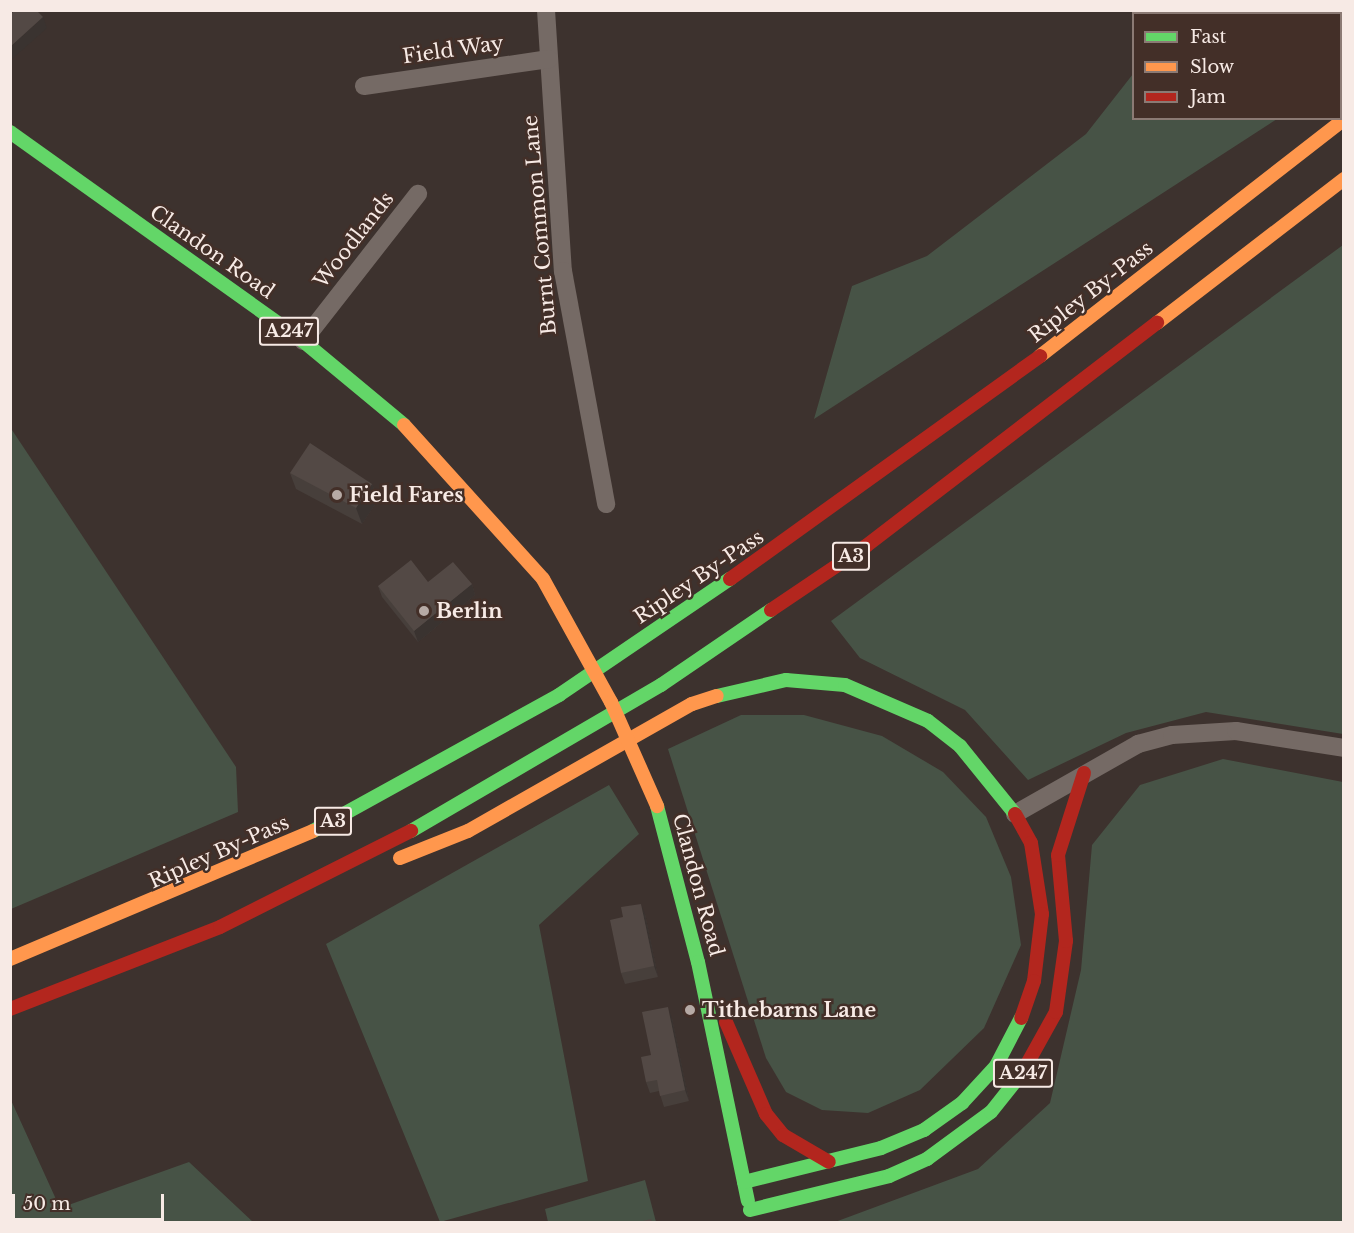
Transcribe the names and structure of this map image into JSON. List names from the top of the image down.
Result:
{
  "streets": {
    "main road": [
      "Clandon Road",
      "Ripley By-Pass",
      "A247",
      "A3"
    ],
    "street": ["Field Way", "Burnt Common Lane", "Woodlands"]
  },
  "crossings": [
    ["Field Way", "Burnt Common Lane"],
    ["Woodlands", "Clandon Road"],
    ["Clandon Road", "A247"]
  ],
  "places": ["Field Fares", "Berlin", "Tithebarns Lane"],
  "legend": ["Fast", "Slow", "Jam"],
  "scale_bar": "50 m"
}
